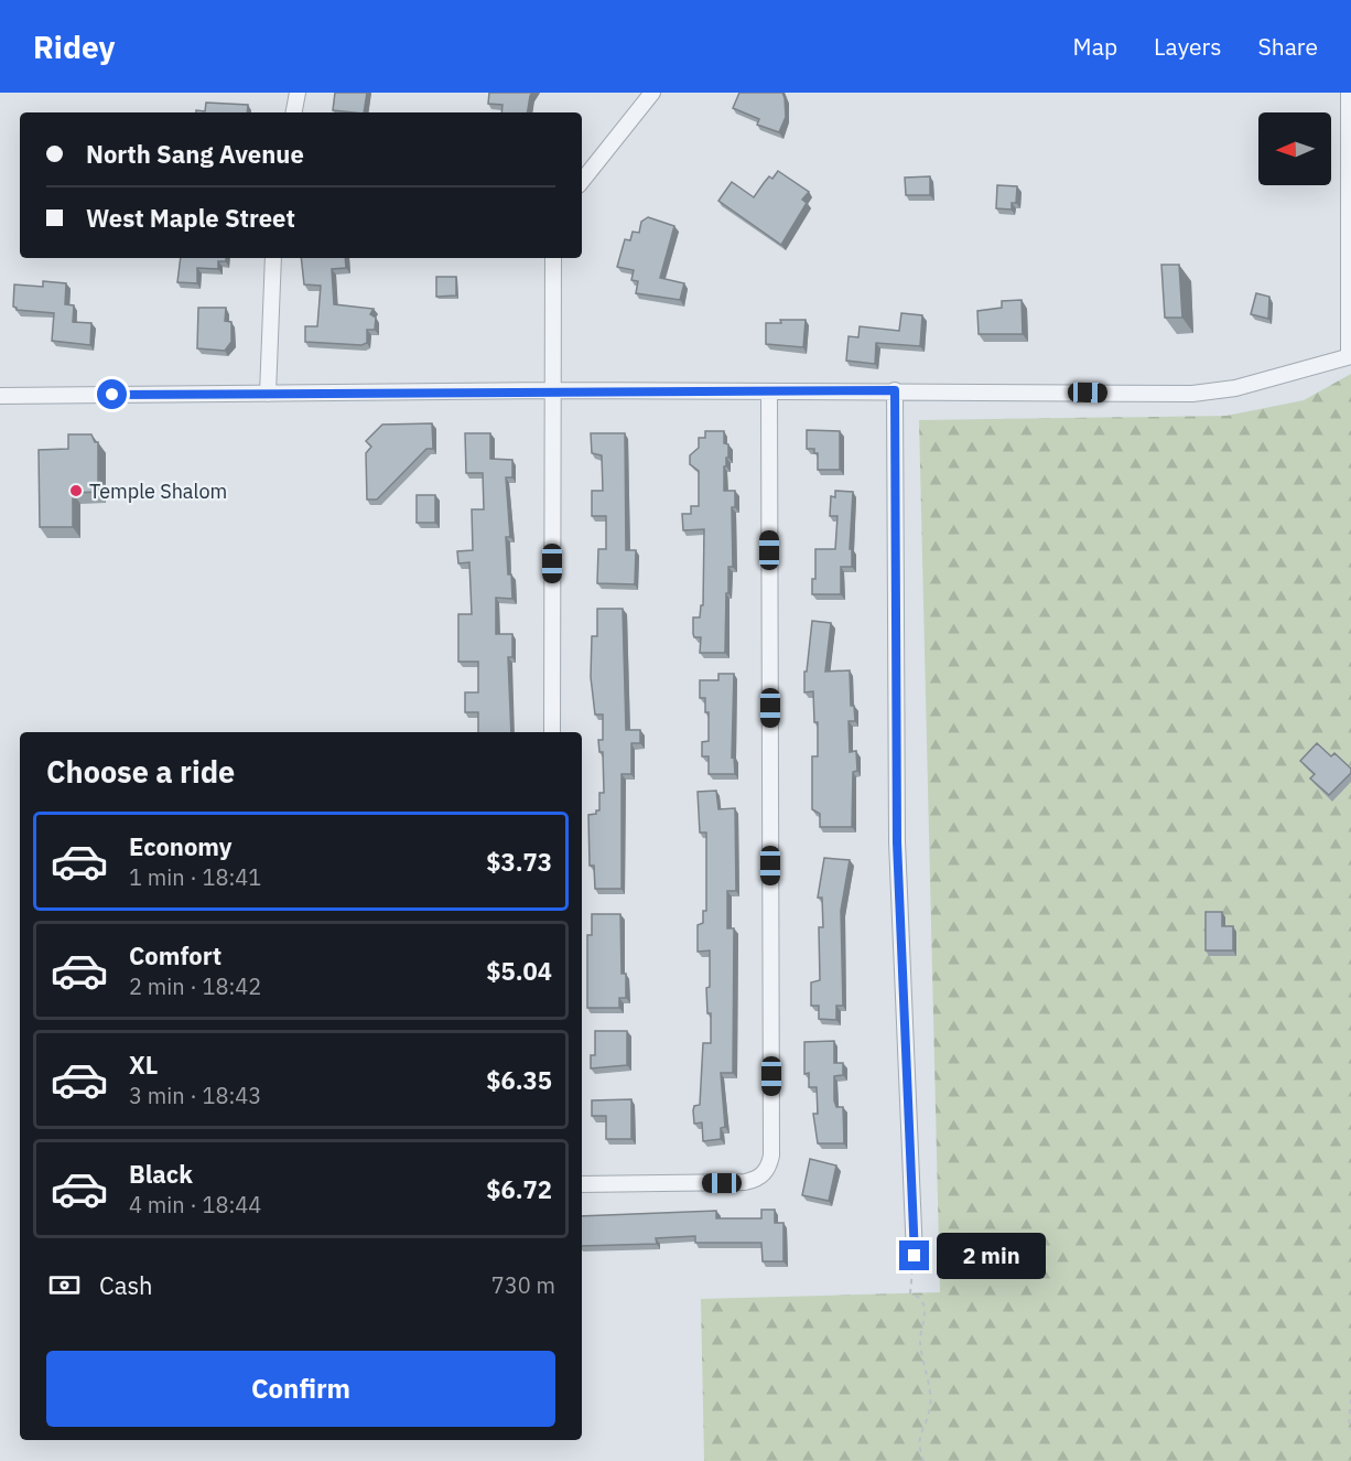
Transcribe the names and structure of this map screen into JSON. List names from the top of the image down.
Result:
{
  "places": ["Temple Shalom"],
  "north": "left",
  "page": {
    "header": "Ridey",
    "nav": ["Map", "Layers", "Share"],
    "banner": ["North Sang Avenue", "West Maple Street"],
    "heading": "Choose a ride",
    "list": [
      {
        "name": "Economy",
        "note": "1 min · 18:41",
        "value": "$3.73"
      },
      {
        "name": "Comfort",
        "note": "2 min · 18:42",
        "value": "$5.04"
      },
      {
        "name": "XL",
        "note": "3 min · 18:43",
        "value": "$6.35"
      },
      {
        "name": "Black",
        "note": "4 min · 18:44",
        "value": "$6.72"
      }
    ],
    "bubble": "2 min",
    "pay": ["Cash", "730 m"],
    "buttons": "Confirm"
  }
}
